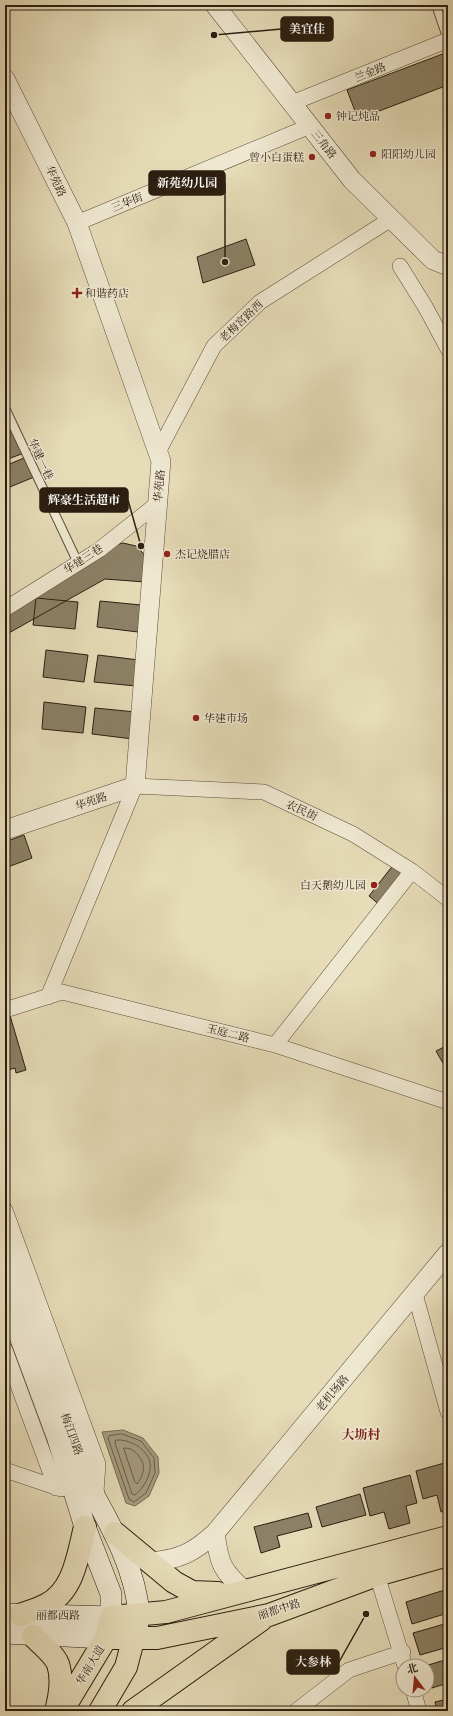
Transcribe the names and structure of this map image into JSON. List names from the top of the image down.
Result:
{
  "streets": {
    "main road": [
      "梅江四路",
      "丽都中路",
      "丽都西路",
      "华南大道"
    ],
    "street": [
      "兰金路",
      "三角路",
      "华苑路",
      "三华街",
      "老梅宮路西",
      "华建三巷",
      "农民街",
      "玉庭二路",
      "老机场路"
    ],
    "lane": ["华建一巷"]
  },
  "crossings": [
    ["兰金路", "三角路"],
    ["三角路", "三华街"],
    ["三角路", "老梅宮路西"],
    ["华苑路", "三华街"],
    ["华苑路", "老梅宮路西"],
    ["华苑路", "华建三巷"],
    ["华苑路", "农民街"],
    ["华建一巷", "华建三巷"],
    ["梅江四路", "丽都西路"],
    ["梅江四路", "华南大道"],
    ["丽都中路", "丽都西路"],
    ["丽都中路", "华南大道"],
    ["丽都西路", "华南大道"]
  ],
  "districts": ["大坜村"],
  "places": {
    "other": [
      "美宜佳",
      "钟记炖品",
      "阳阳幼儿园",
      "曾小白蛋糕",
      "新苑幼儿园",
      "辉豪生活超市",
      "杰记烧腊店",
      "华建市场",
      "白天鹅幼儿园",
      "大参林"
    ],
    "health": ["和谐药店"]
  },
  "north": "top"
}
